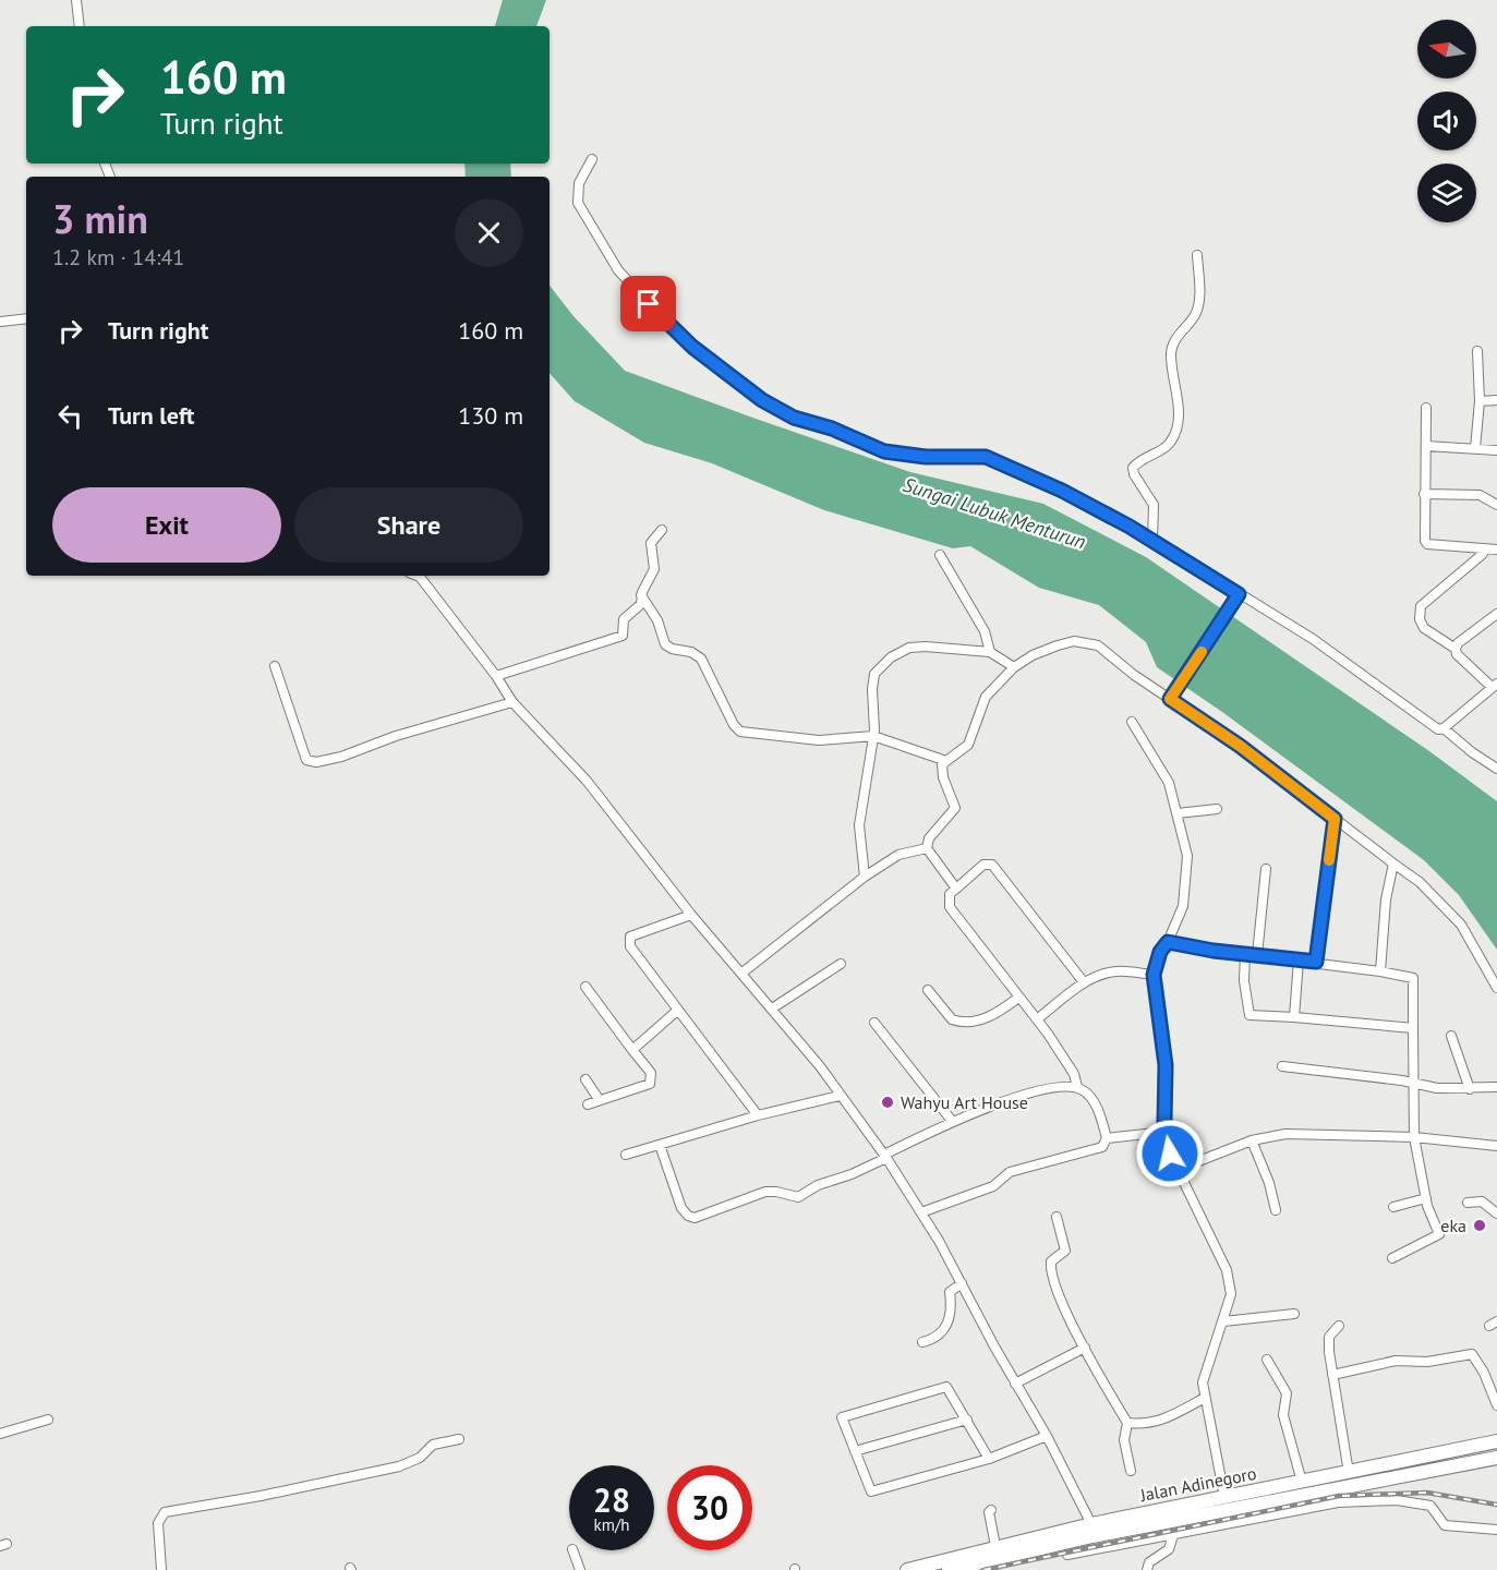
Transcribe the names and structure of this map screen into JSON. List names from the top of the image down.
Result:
{
  "streets": {
    "highway": ["Jalan Adinegoro"]
  },
  "water": ["Sungai Lubuk Menturun"],
  "places": ["Wahyu Art House", "eka"],
  "north": "left",
  "page": {
    "turn": ["160 m", "Turn right"],
    "heading": ["3 min", "1.2 km · 14:41"],
    "list": [
      {
        "name": "Turn right",
        "value": "160 m"
      },
      {
        "name": "Turn left",
        "value": "130 m"
      }
    ],
    "buttons": ["Exit", "Share"],
    "speed": "28 km/h",
    "limit": "30"
  }
}
